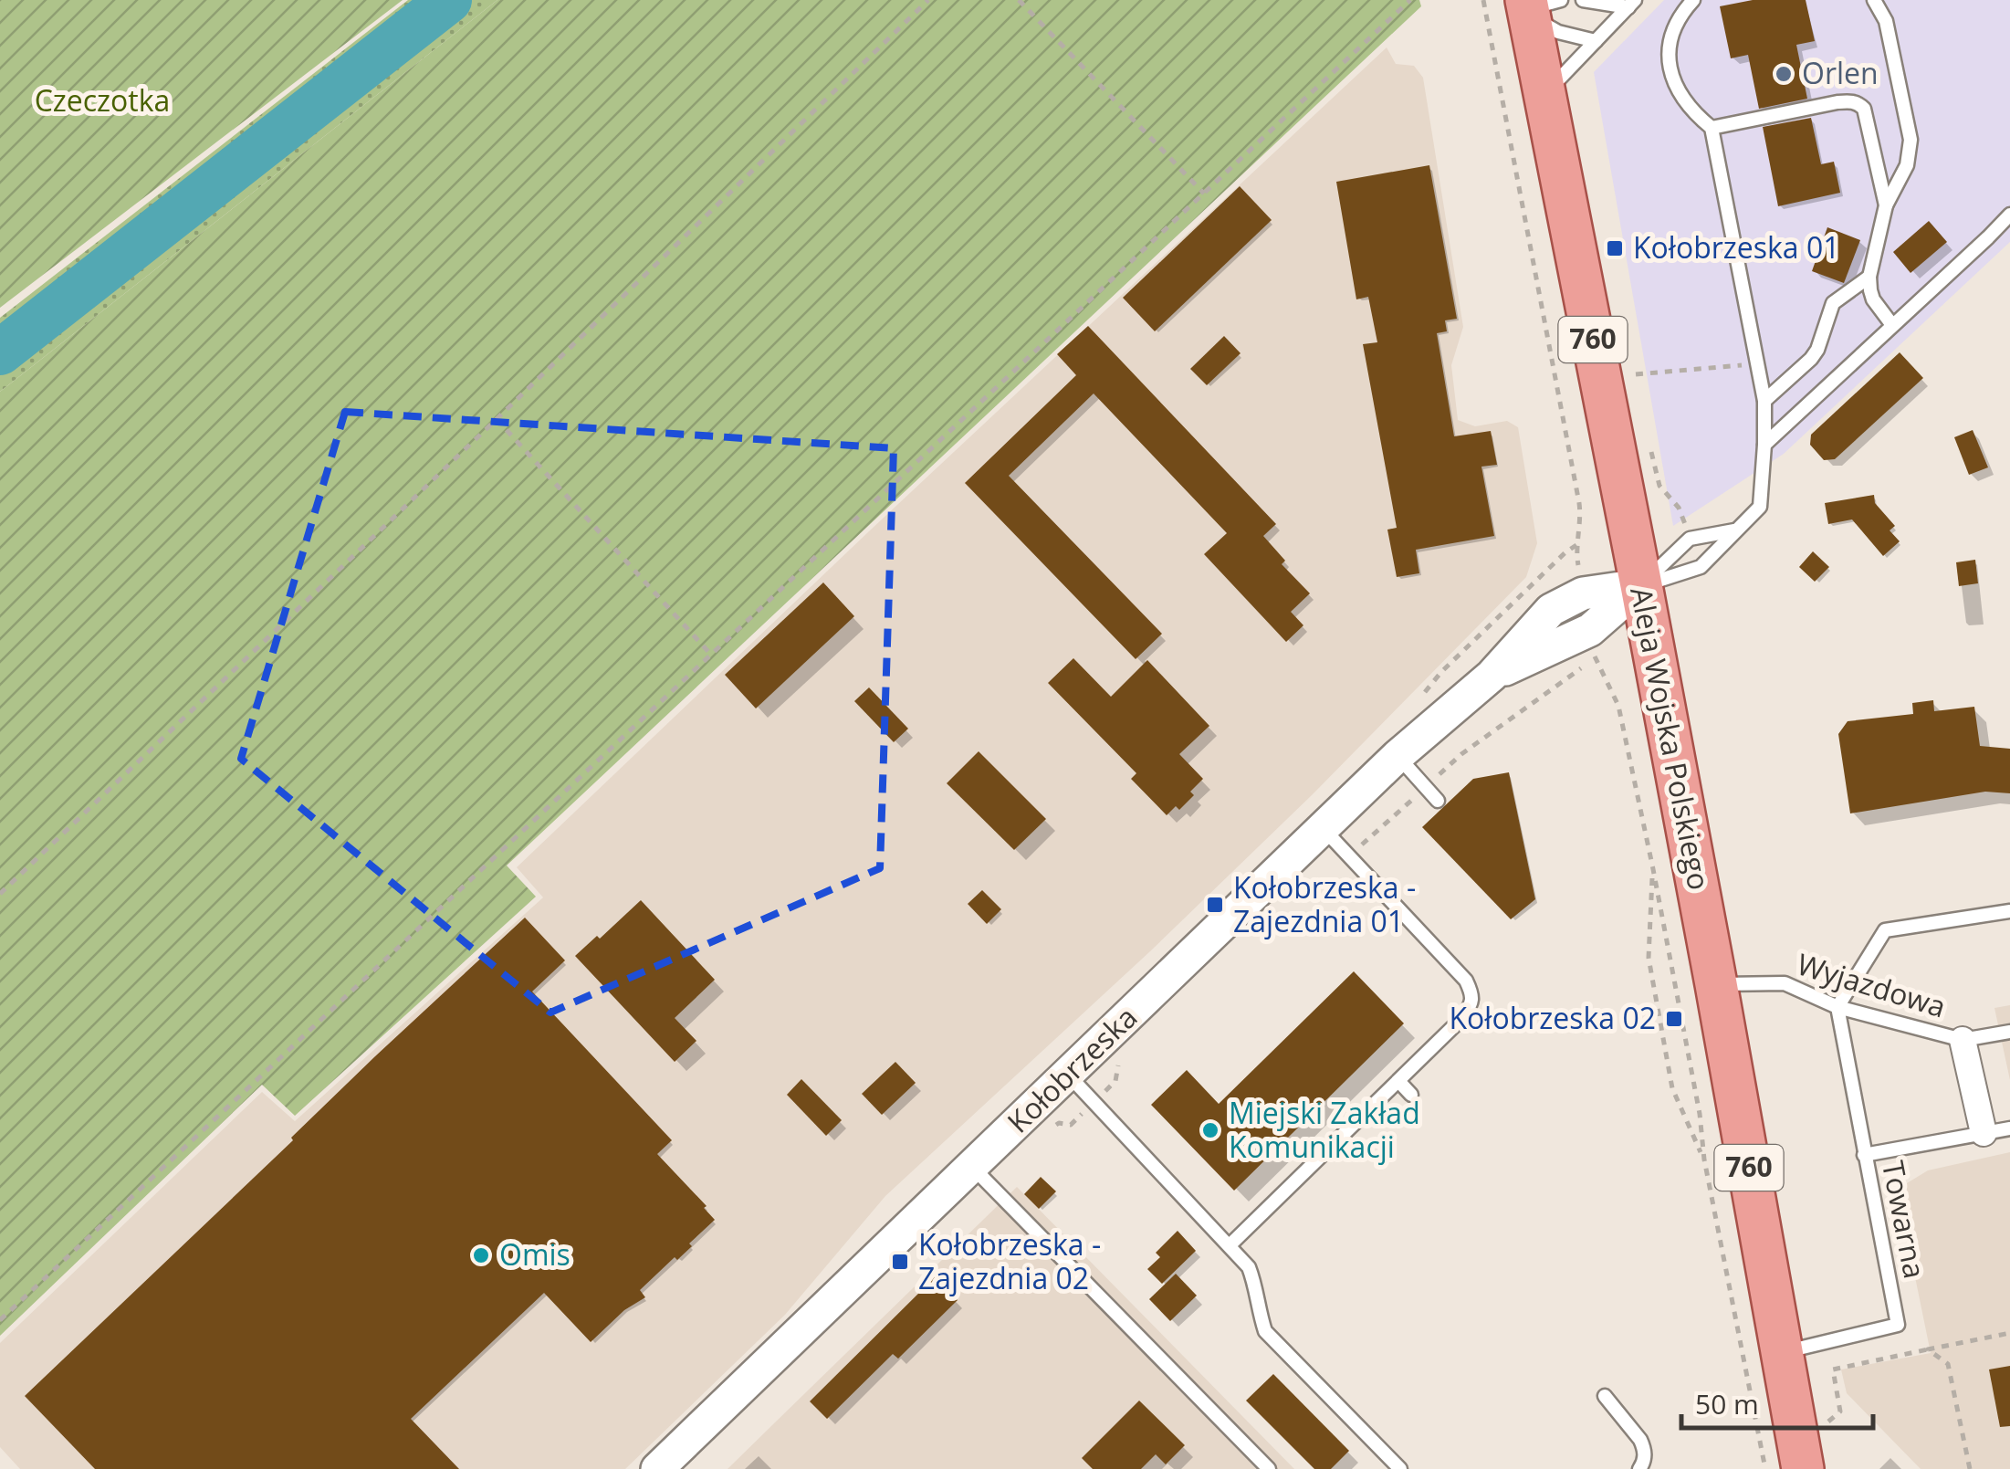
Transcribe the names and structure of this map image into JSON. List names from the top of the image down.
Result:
{
  "streets": {
    "main road": ["760", "Aleja Wojska Polskiego"],
    "street": ["Kołobrzeska"],
    "lane": ["Wyjazdowa", "Towarna"]
  },
  "crossings": [
    ["Aleja Wojska Polskiego", "Wyjazdowa"],
    ["Aleja Wojska Polskiego", "Kołobrzeska"],
    ["Aleja Wojska Polskiego", "Towarna"],
    ["Wyjazdowa", "Towarna"]
  ],
  "parks": ["Czeczotka"],
  "places": {
    "other": ["Orlen", "Miejski Zakład Komunikacji", "Omis"],
    "transit": [
      "Kołobrzeska 01",
      "Kołobrzeska - Zajezdnia 01",
      "Kołobrzeska 02",
      "Kołobrzeska - Zajezdnia 02"
    ]
  },
  "scale_bar": "50 m"
}
